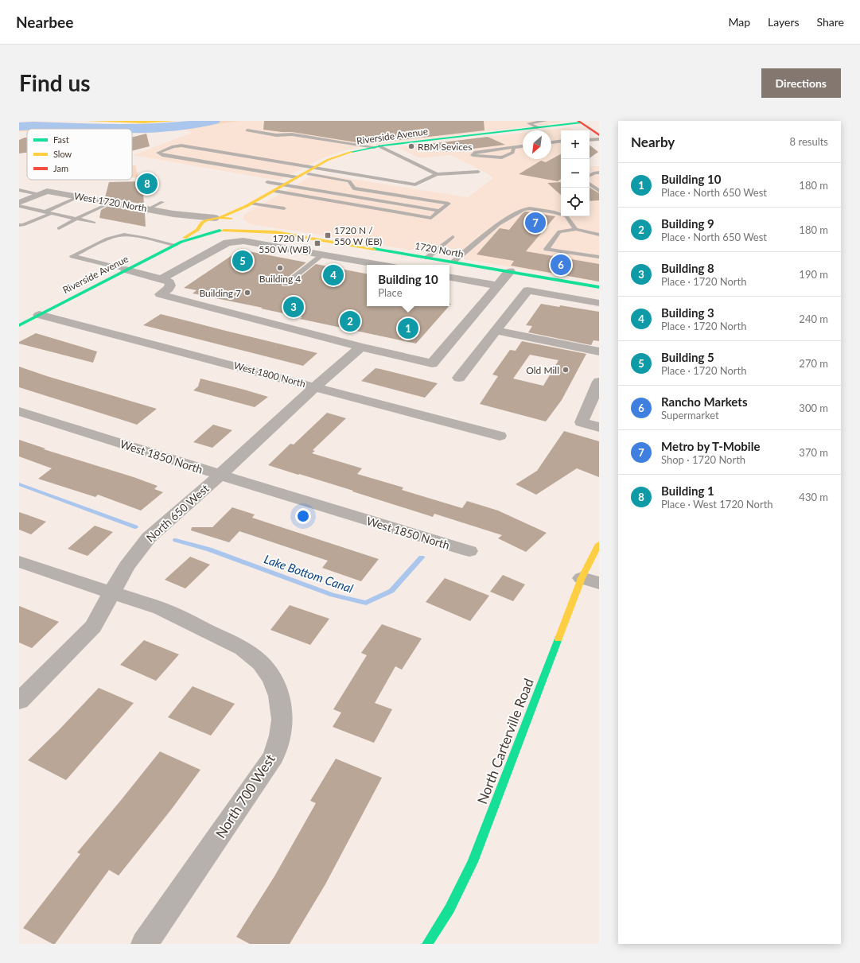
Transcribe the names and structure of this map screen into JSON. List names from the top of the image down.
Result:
{
  "streets": {
    "street": [
      "Riverside Avenue",
      "West 1720 North",
      "1720 North",
      "West 1800 North",
      "West 1850 North",
      "North 650 West",
      "North Carterville Road",
      "North 700 West"
    ]
  },
  "crossings": [
    ["Riverside Avenue", "West 1720 North"],
    ["Riverside Avenue", "1720 North"],
    ["Riverside Avenue", "West 1800 North"],
    ["West 1720 North", "1720 North"],
    ["West 1800 North", "North 650 West"],
    ["West 1850 North", "North 650 West"],
    ["North 650 West", "North 700 West"]
  ],
  "water": ["Lake Bottom Canal"],
  "places": {
    "other": [
      "RBM Sevices",
      "Building 4",
      "Building 7",
      "Old Mill"
    ],
    "transit": ["1720 N / 550 W (EB)", "1720 N / 550 W (WB)"]
  },
  "legend": ["Fast", "Slow", "Jam"],
  "north": "bottom left",
  "page": {
    "header": "Nearbee",
    "nav": ["Map", "Layers", "Share"],
    "buttons": "Directions",
    "title": "Find us",
    "heading": ["Nearby", "8 results"],
    "map_buttons": ["+", "−"],
    "list": [
      {
        "mark": "1",
        "name": "Building 10",
        "note": "Place · North 650 West",
        "value": "180 m"
      },
      {
        "mark": "2",
        "name": "Building 9",
        "note": "Place · North 650 West",
        "value": "180 m"
      },
      {
        "mark": "3",
        "name": "Building 8",
        "note": "Place · 1720 North",
        "value": "190 m"
      },
      {
        "mark": "4",
        "name": "Building 3",
        "note": "Place · 1720 North",
        "value": "240 m"
      },
      {
        "mark": "5",
        "name": "Building 5",
        "note": "Place · 1720 North",
        "value": "270 m"
      },
      {
        "mark": "6",
        "name": "Rancho Markets",
        "note": "Supermarket",
        "value": "300 m"
      },
      {
        "mark": "7",
        "name": "Metro by T-Mobile",
        "note": "Shop · 1720 North",
        "value": "370 m"
      },
      {
        "mark": "8",
        "name": "Building 1",
        "note": "Place · West 1720 North",
        "value": "430 m"
      }
    ],
    "pins": [
      "8",
      "7",
      "5",
      "6",
      "4",
      "3",
      "2",
      "1"
    ],
    "popup": ["Building 10", "Place"]
  }
}
